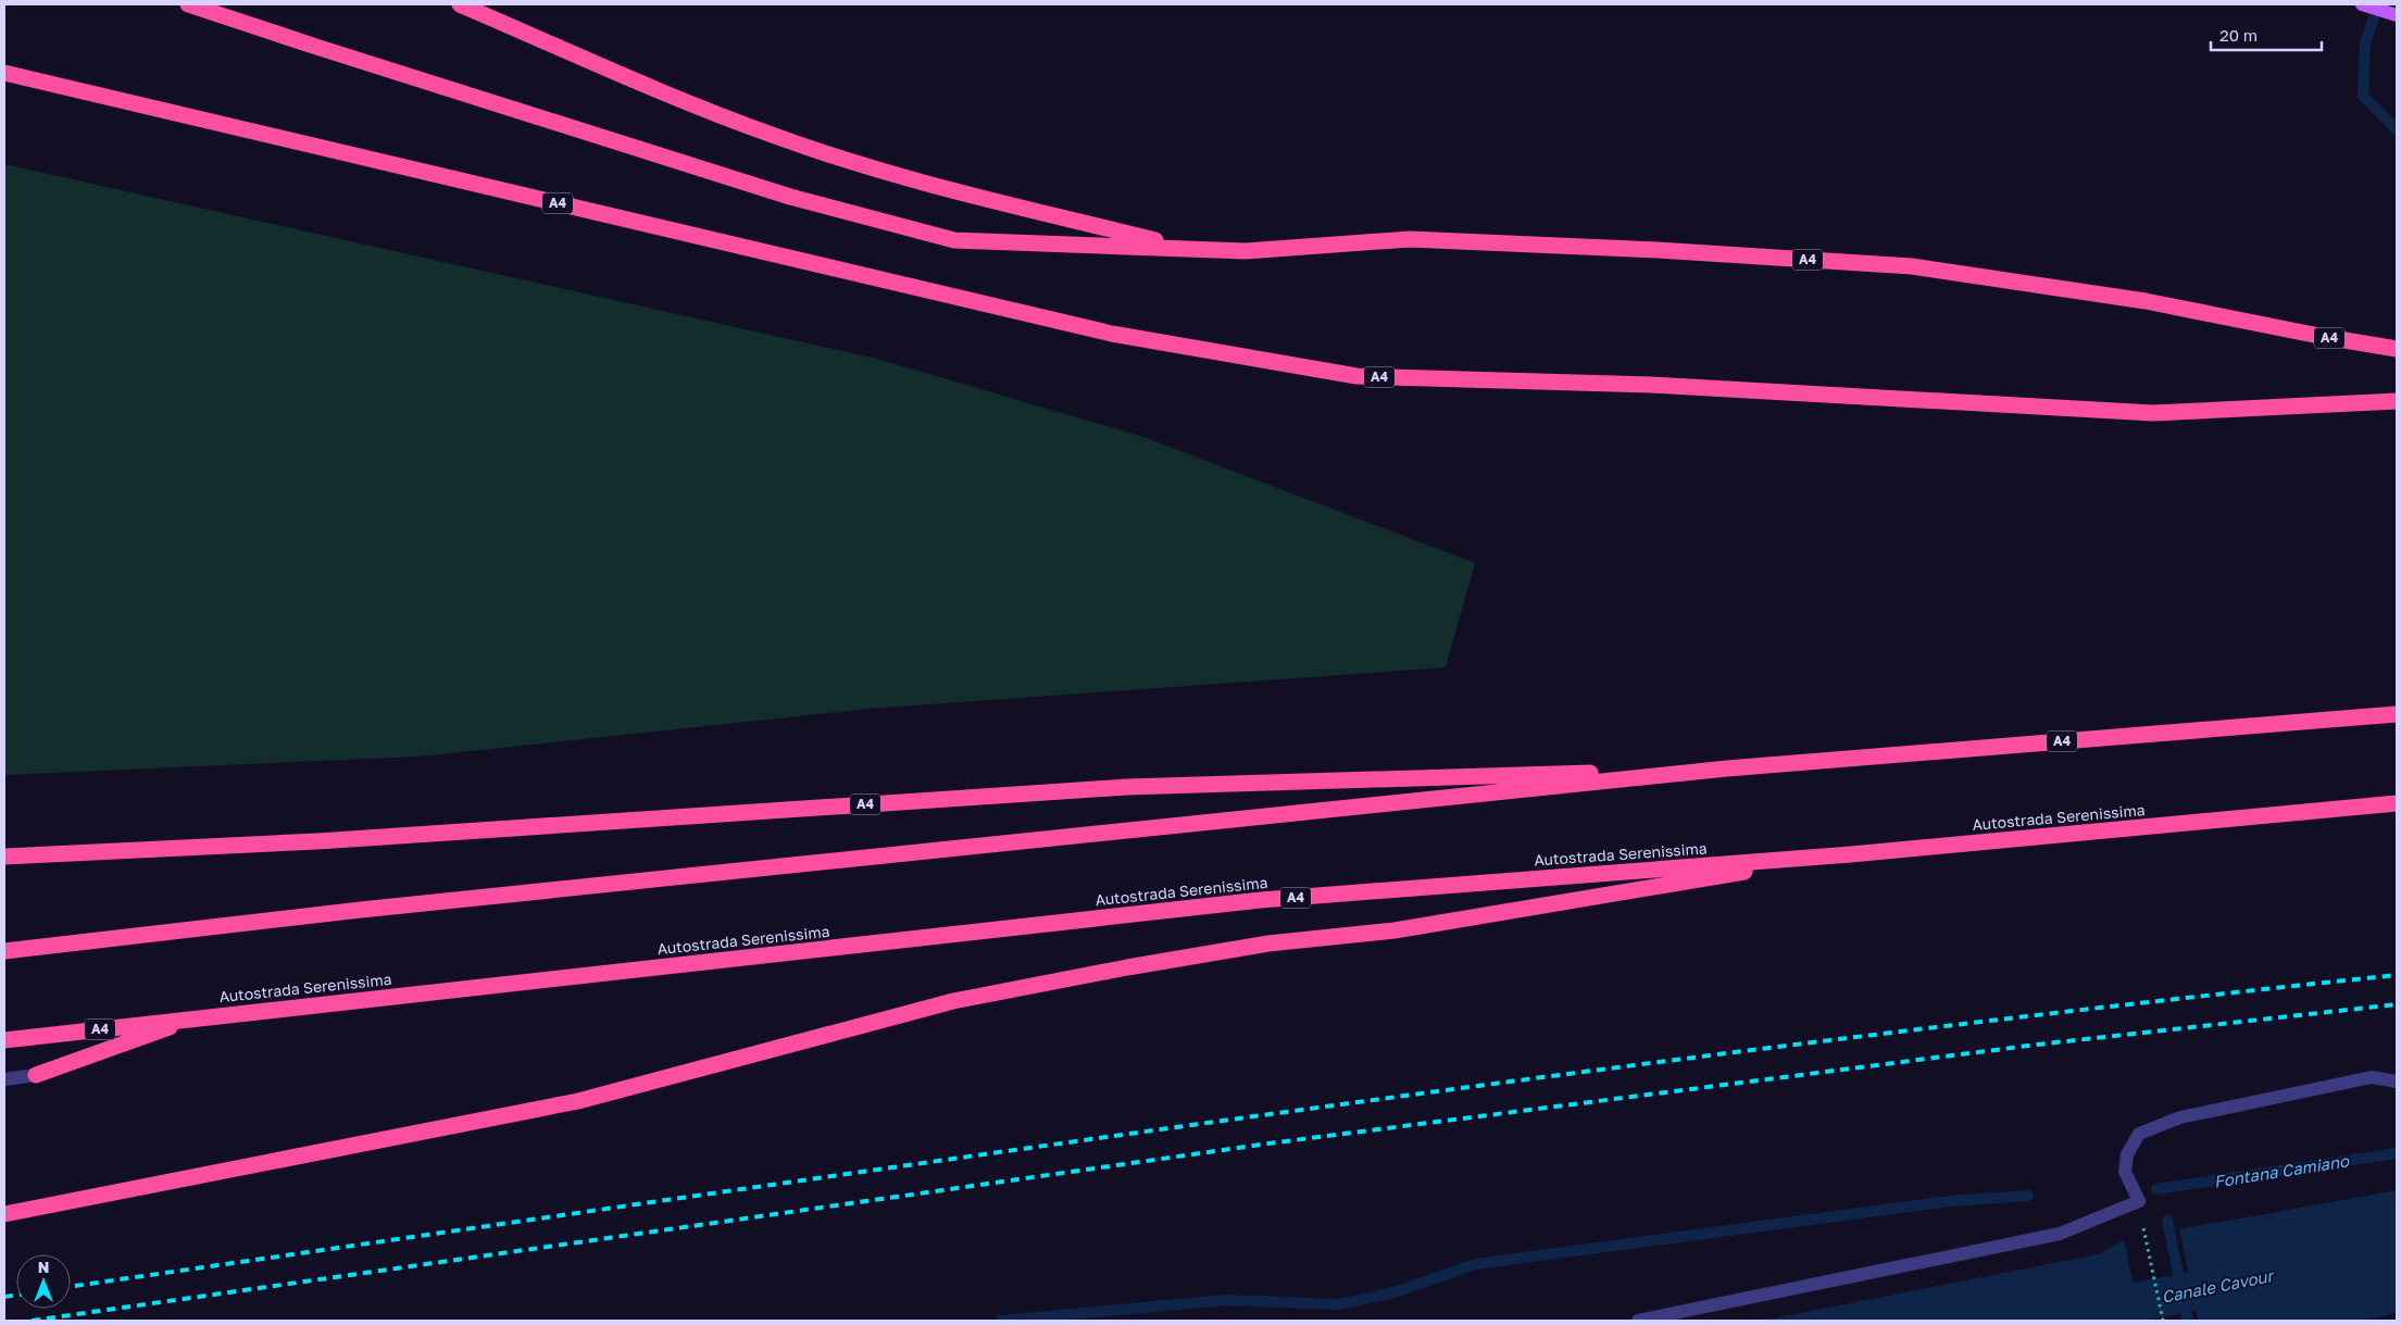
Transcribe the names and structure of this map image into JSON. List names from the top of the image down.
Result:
{
  "streets": {
    "highway": ["A4", "Autostrada Serenissima"]
  },
  "water": ["Fontana Camiano", "Canale Cavour"],
  "scale_bar": "20 m",
  "north": "top"
}
